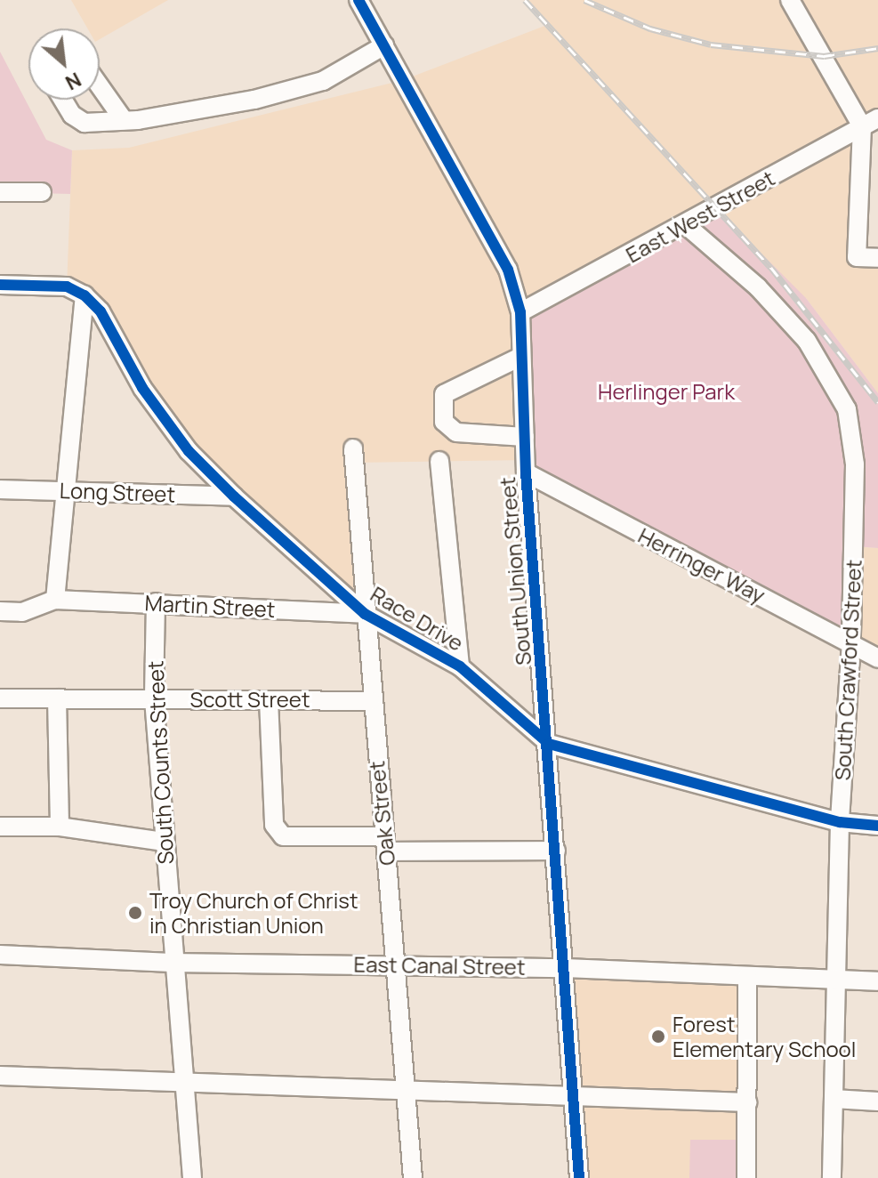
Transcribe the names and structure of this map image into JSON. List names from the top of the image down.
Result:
{
  "streets": {
    "street": [
      "East West Street",
      "Long Street",
      "Herringer Way",
      "South Union Street",
      "Martin Street",
      "Race Drive",
      "South Crawford Street",
      "Scott Street",
      "South Counts Street",
      "Oak Street",
      "East Canal Street"
    ]
  },
  "crossings": [
    ["East West Street", "South Union Street"],
    ["East West Street", "South Crawford Street"],
    ["Long Street", "Race Drive"],
    ["Herringer Way", "South Union Street"],
    ["Herringer Way", "South Crawford Street"],
    ["South Union Street", "Race Drive"],
    ["South Union Street", "East Canal Street"],
    ["Martin Street", "Race Drive"],
    ["Martin Street", "South Counts Street"],
    ["Martin Street", "Oak Street"],
    ["Race Drive", "South Crawford Street"],
    ["Race Drive", "Oak Street"],
    ["South Crawford Street", "East Canal Street"],
    ["Scott Street", "South Counts Street"],
    ["Scott Street", "Oak Street"],
    ["South Counts Street", "East Canal Street"],
    ["Oak Street", "East Canal Street"]
  ],
  "parks": ["Herlinger Park"],
  "places": ["Troy Church of Christ in Christian Union", "Forest Elementary School"],
  "north": "bottom right"
}
